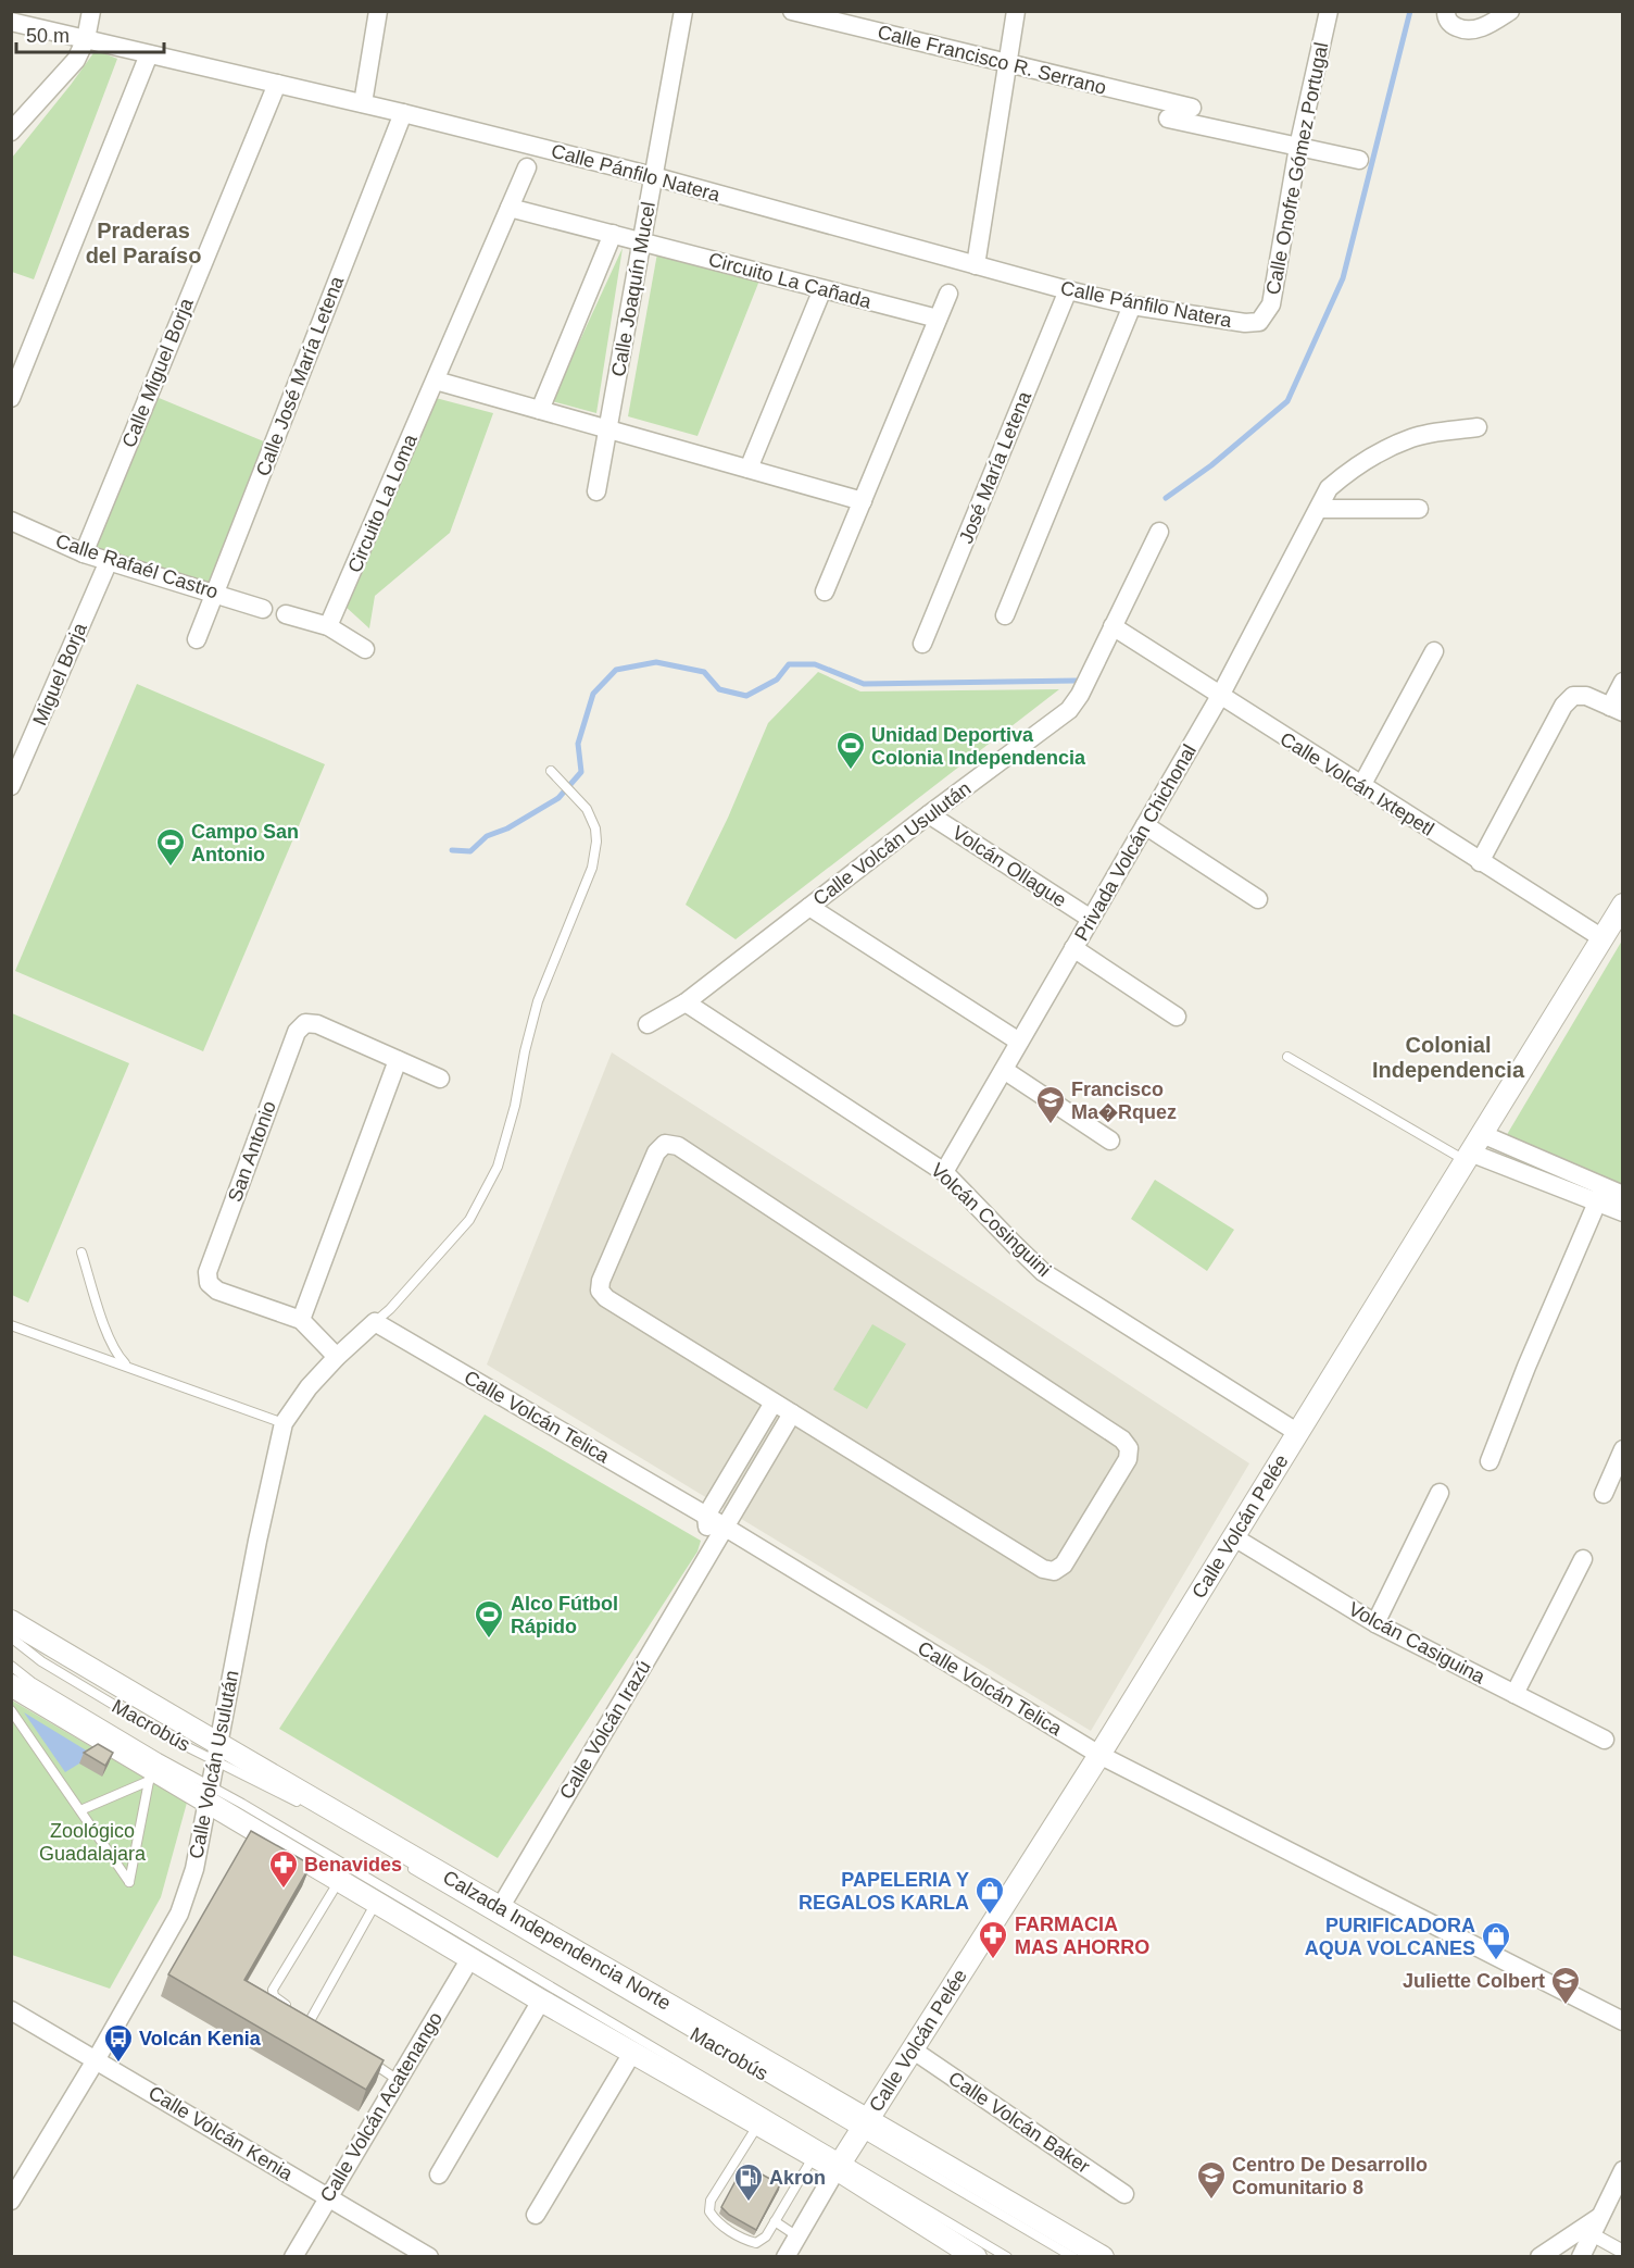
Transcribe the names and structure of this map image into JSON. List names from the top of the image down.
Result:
{
  "streets": {
    "street": [
      "Calle Francisco R. Serrano",
      "Calle Onofre Gómez Portugal",
      "Calle Pánfilo Natera",
      "Circuito La Cañada",
      "Calle Joaquín Mucel",
      "Calle Miguel Borja",
      "Calle José María Letena",
      "José María Letena",
      "Circuito La Loma",
      "Calle Rafaél Castro",
      "Miguel Borja",
      "Calle Volcán Ixtepetl",
      "Privada Volcán Chichonal",
      "Calle Volcán Usulután",
      "Volcán Ollague",
      "San Antonio",
      "Volcán Cosinguini",
      "Calle Volcán Telica",
      "Calle Volcán Pelée",
      "Volcán Casiguina",
      "Calle Volcán Irazú",
      "Calzada Independencia Norte",
      "Calle Volcán Acatenango",
      "Calle Volcán Baker",
      "Calle Volcán Kenia"
    ],
    "lane": ["Macrobús"]
  },
  "crossings": [
    ["Calle Onofre Gómez Portugal", "Calle Pánfilo Natera"],
    ["Calle Pánfilo Natera", "Calle Joaquín Mucel"],
    ["Calle Pánfilo Natera", "Calle Miguel Borja"],
    ["Calle Pánfilo Natera", "Calle José María Letena"],
    ["Calle Pánfilo Natera", "José María Letena"],
    ["Circuito La Cañada", "Calle Joaquín Mucel"],
    ["Calle Miguel Borja", "Calle Rafaél Castro"],
    ["Calle José María Letena", "Calle Rafaél Castro"],
    ["Calle Rafaél Castro", "Miguel Borja"],
    ["Calle Volcán Ixtepetl", "Privada Volcán Chichonal"],
    ["Calle Volcán Ixtepetl", "Calle Volcán Usulután"],
    ["Calle Volcán Ixtepetl", "Calle Volcán Pelée"],
    ["Privada Volcán Chichonal", "Volcán Ollague"],
    ["Privada Volcán Chichonal", "Volcán Cosinguini"],
    ["Calle Volcán Usulután", "Volcán Ollague"],
    ["Calle Volcán Usulután", "San Antonio"],
    ["Calle Volcán Usulután", "Volcán Cosinguini"],
    ["Calle Volcán Usulután", "Calle Volcán Telica"],
    ["Calle Volcán Usulután", "Macrobús"],
    ["Calle Volcán Usulután", "Calzada Independencia Norte"],
    ["Calle Volcán Usulután", "Calle Volcán Kenia"],
    ["Volcán Cosinguini", "Calle Volcán Pelée"],
    ["Calle Volcán Telica", "Calle Volcán Pelée"],
    ["Calle Volcán Telica", "Calle Volcán Irazú"],
    ["Calle Volcán Pelée", "Volcán Casiguina"],
    ["Calle Volcán Pelée", "Macrobús"],
    ["Calle Volcán Pelée", "Calzada Independencia Norte"],
    ["Calle Volcán Pelée", "Calle Volcán Baker"],
    ["Macrobús", "Calzada Independencia Norte"],
    ["Calle Volcán Irazú", "Calzada Independencia Norte"],
    ["Calzada Independencia Norte", "Calle Volcán Acatenango"],
    ["Calle Volcán Acatenango", "Calle Volcán Kenia"]
  ],
  "districts": ["Praderas del Paraíso", "Colonial Independencia"],
  "parks": ["Zoológico Guadalajara"],
  "places": {
    "sports": ["Unidad Deportiva Colonia Independencia", "Campo San Antonio", "Alco Fútbol Rápido"],
    "school or university": ["Francisco Ma�Rquez", "Juliette Colbert", "Centro De Desarrollo Comunitario 8"],
    "pharmacy": ["Benavides", "FARMACIA MAS AHORRO"],
    "shop": ["PAPELERIA Y REGALOS KARLA", "PURIFICADORA AQUA VOLCANES"],
    "bus stop": ["Volcán Kenia"],
    "fuel station": ["Akron"]
  },
  "scale_bar": "50 m"
}
